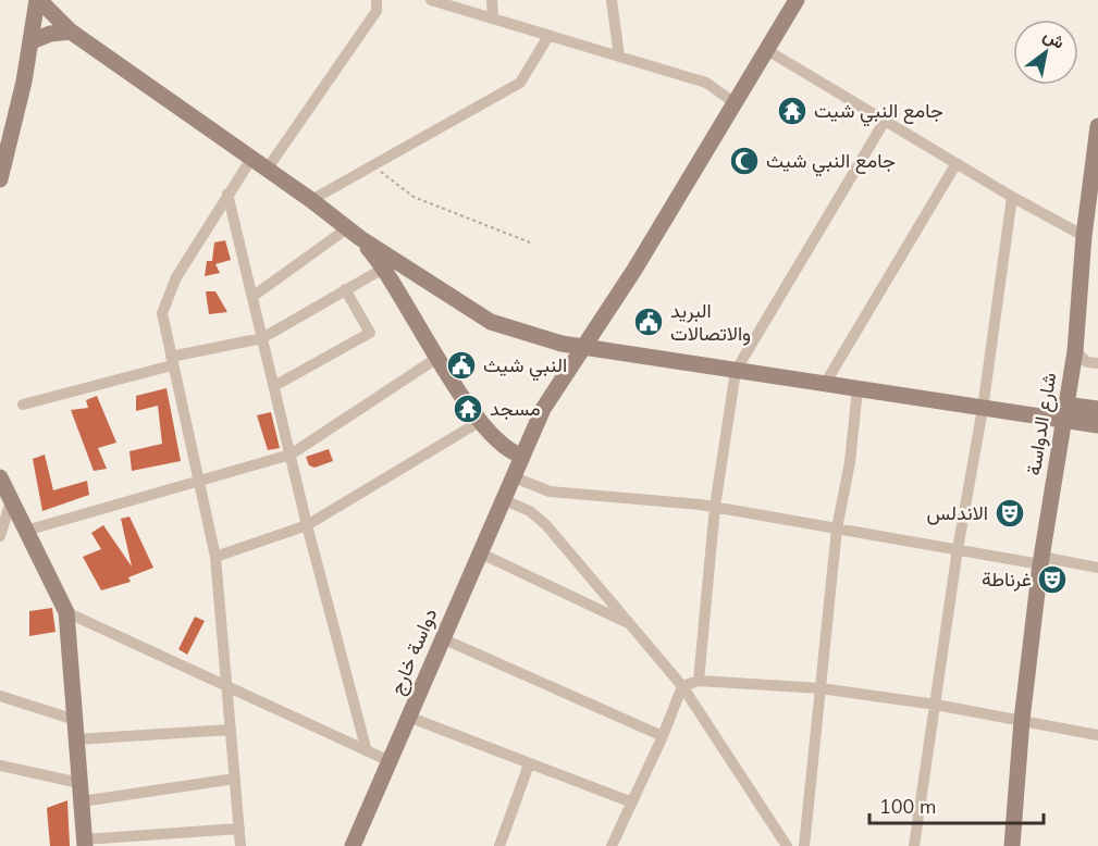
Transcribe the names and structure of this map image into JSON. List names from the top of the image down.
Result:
{
  "streets": {
    "street": ["شارع الدواسة", "دواسة خارج"]
  },
  "places": {
    "temple": ["جامع النبي شيت", "مسجد"],
    "mosque": ["جامع النبي شيث"],
    "public building": ["البريد والاتصالات", "النبي شيث"],
    "theatre": ["الاندلس", "غرناطة"]
  },
  "scale_bar": "100 m",
  "north": "top right"
}
